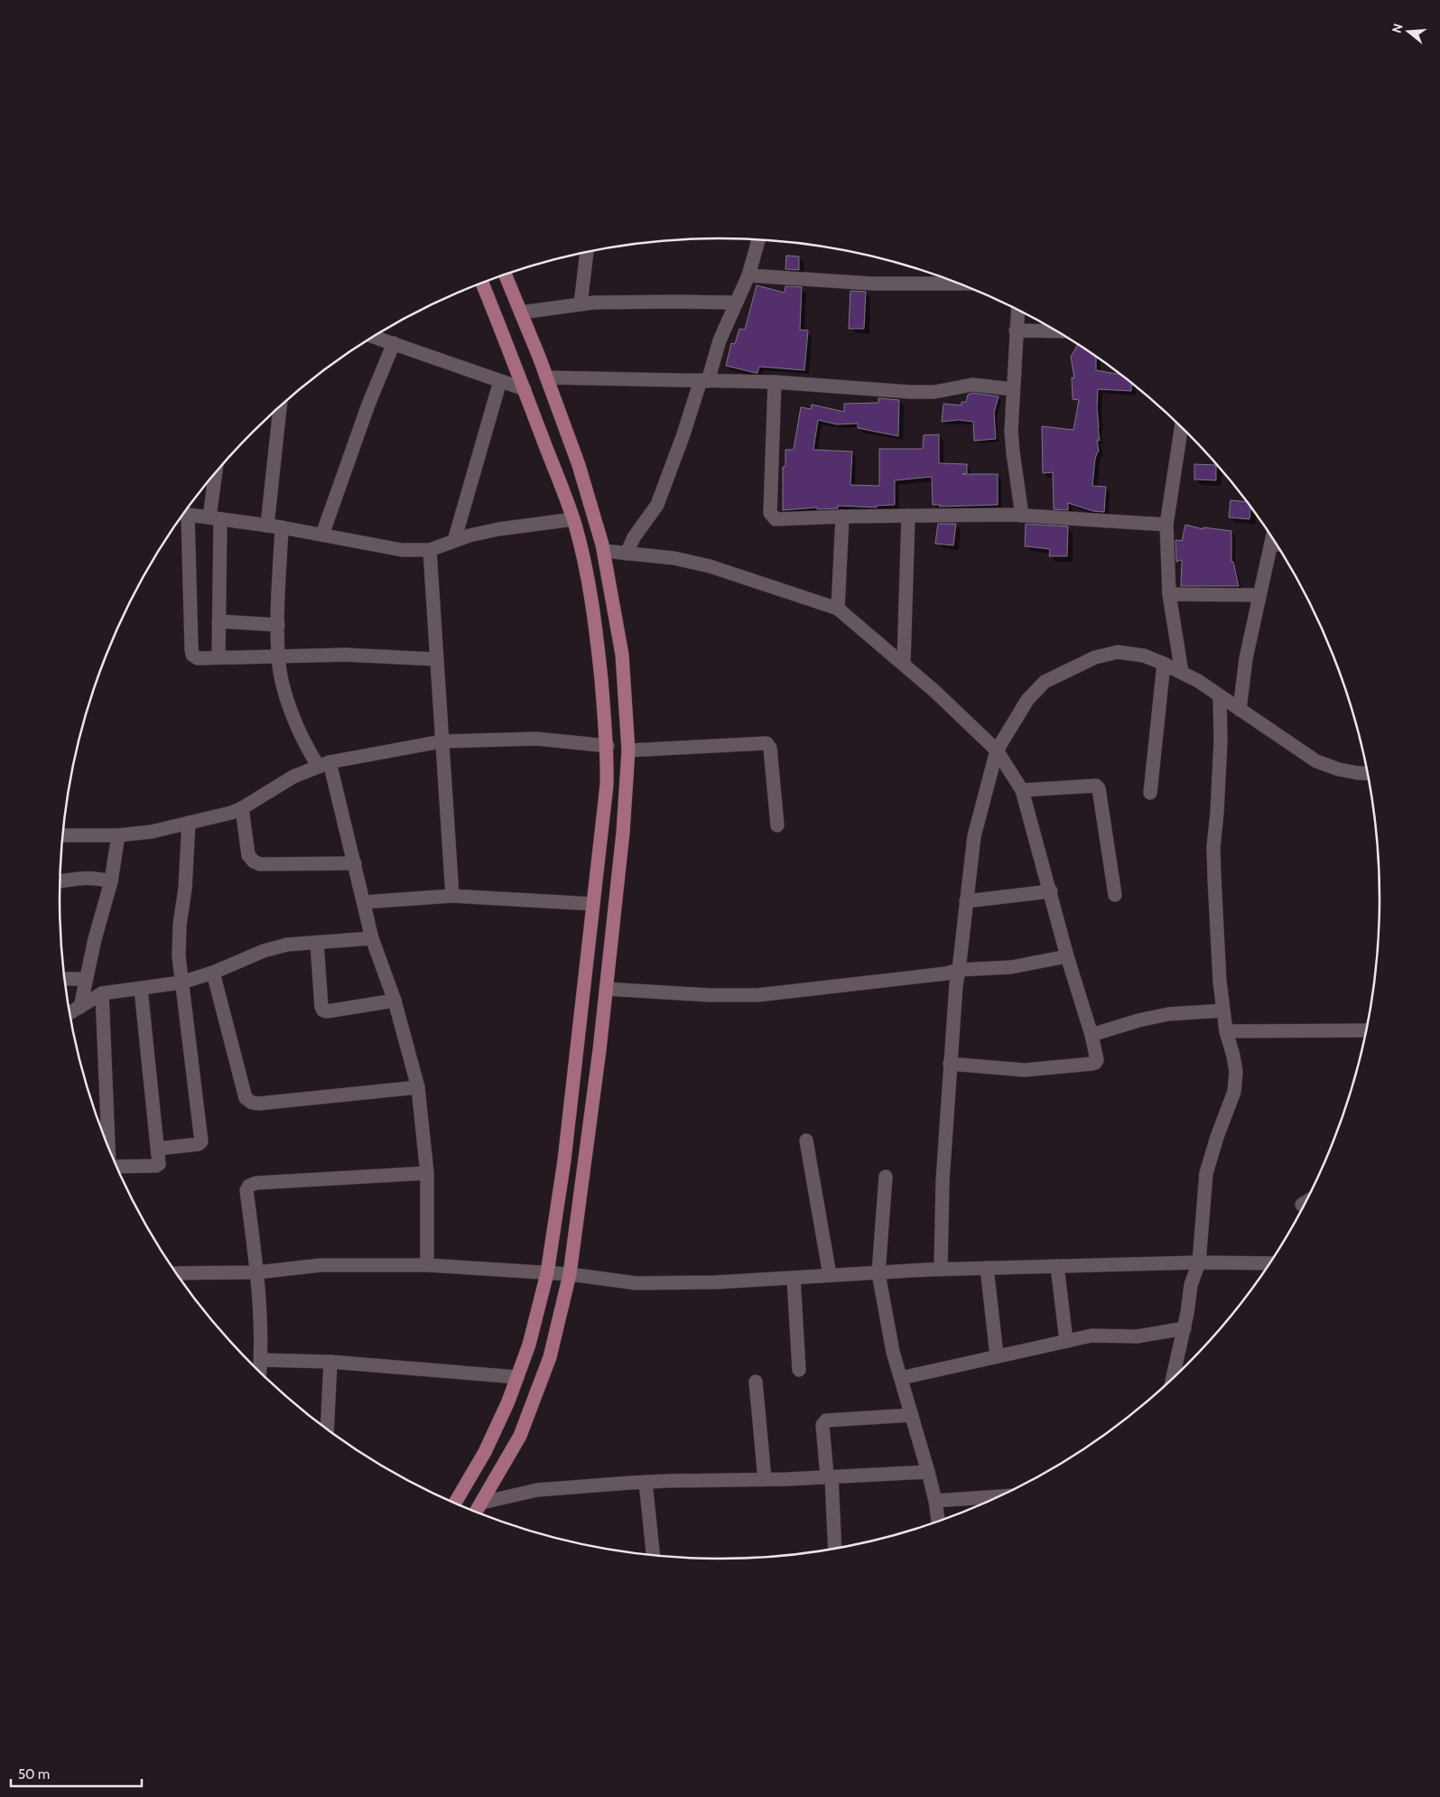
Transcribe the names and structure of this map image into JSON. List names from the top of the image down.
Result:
{
  "scale_bar": "50 m",
  "north": "left"
}
